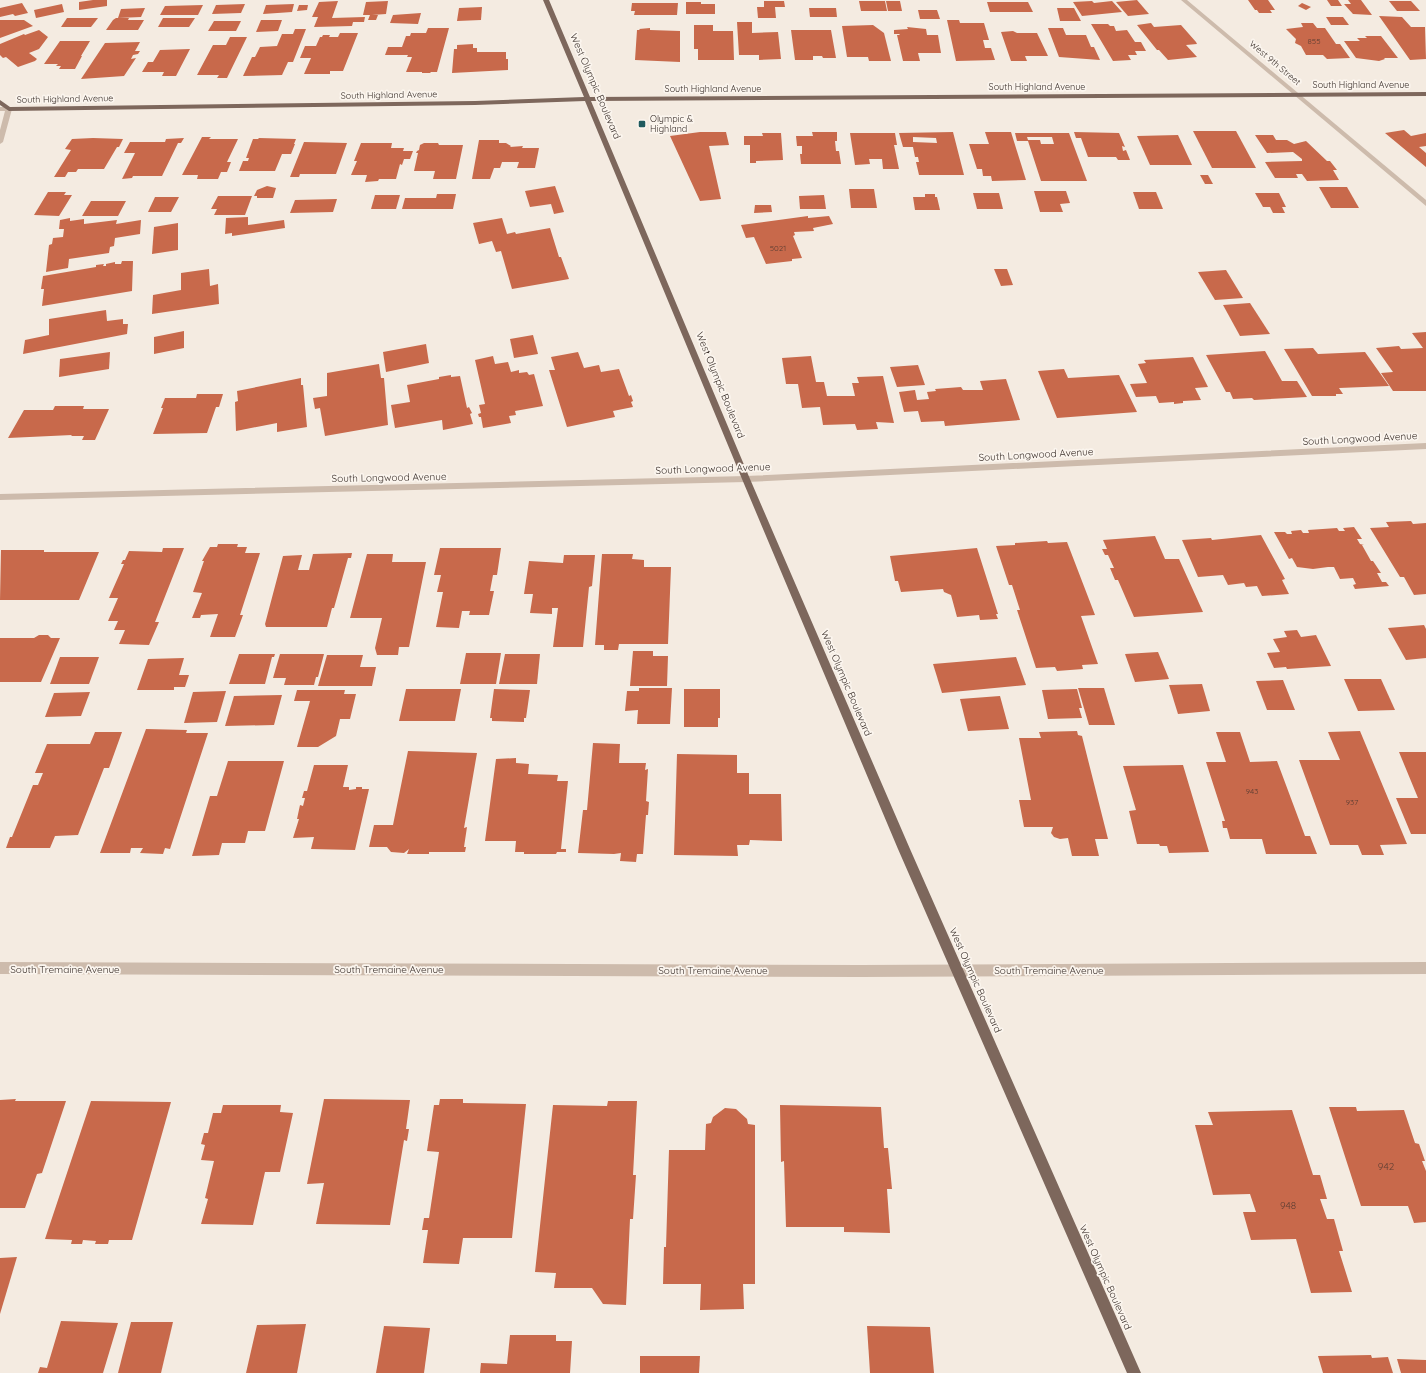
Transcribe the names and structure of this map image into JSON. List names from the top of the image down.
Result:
{
  "streets": {
    "main road": ["South Highland Avenue", "West Olympic Boulevard"],
    "street": ["West 9th Street", "South Longwood Avenue", "South Tremaine Avenue"]
  },
  "crossings": [
    ["West 9th Street", "South Highland Avenue"],
    ["South Highland Avenue", "West Olympic Boulevard"],
    ["West Olympic Boulevard", "South Longwood Avenue"],
    ["West Olympic Boulevard", "South Tremaine Avenue"]
  ],
  "places": {
    "transit": ["Olympic & Highland"]
  },
  "house_numbers": [
    "855",
    "5021",
    "943",
    "937",
    "942",
    "948"
  ]
}
